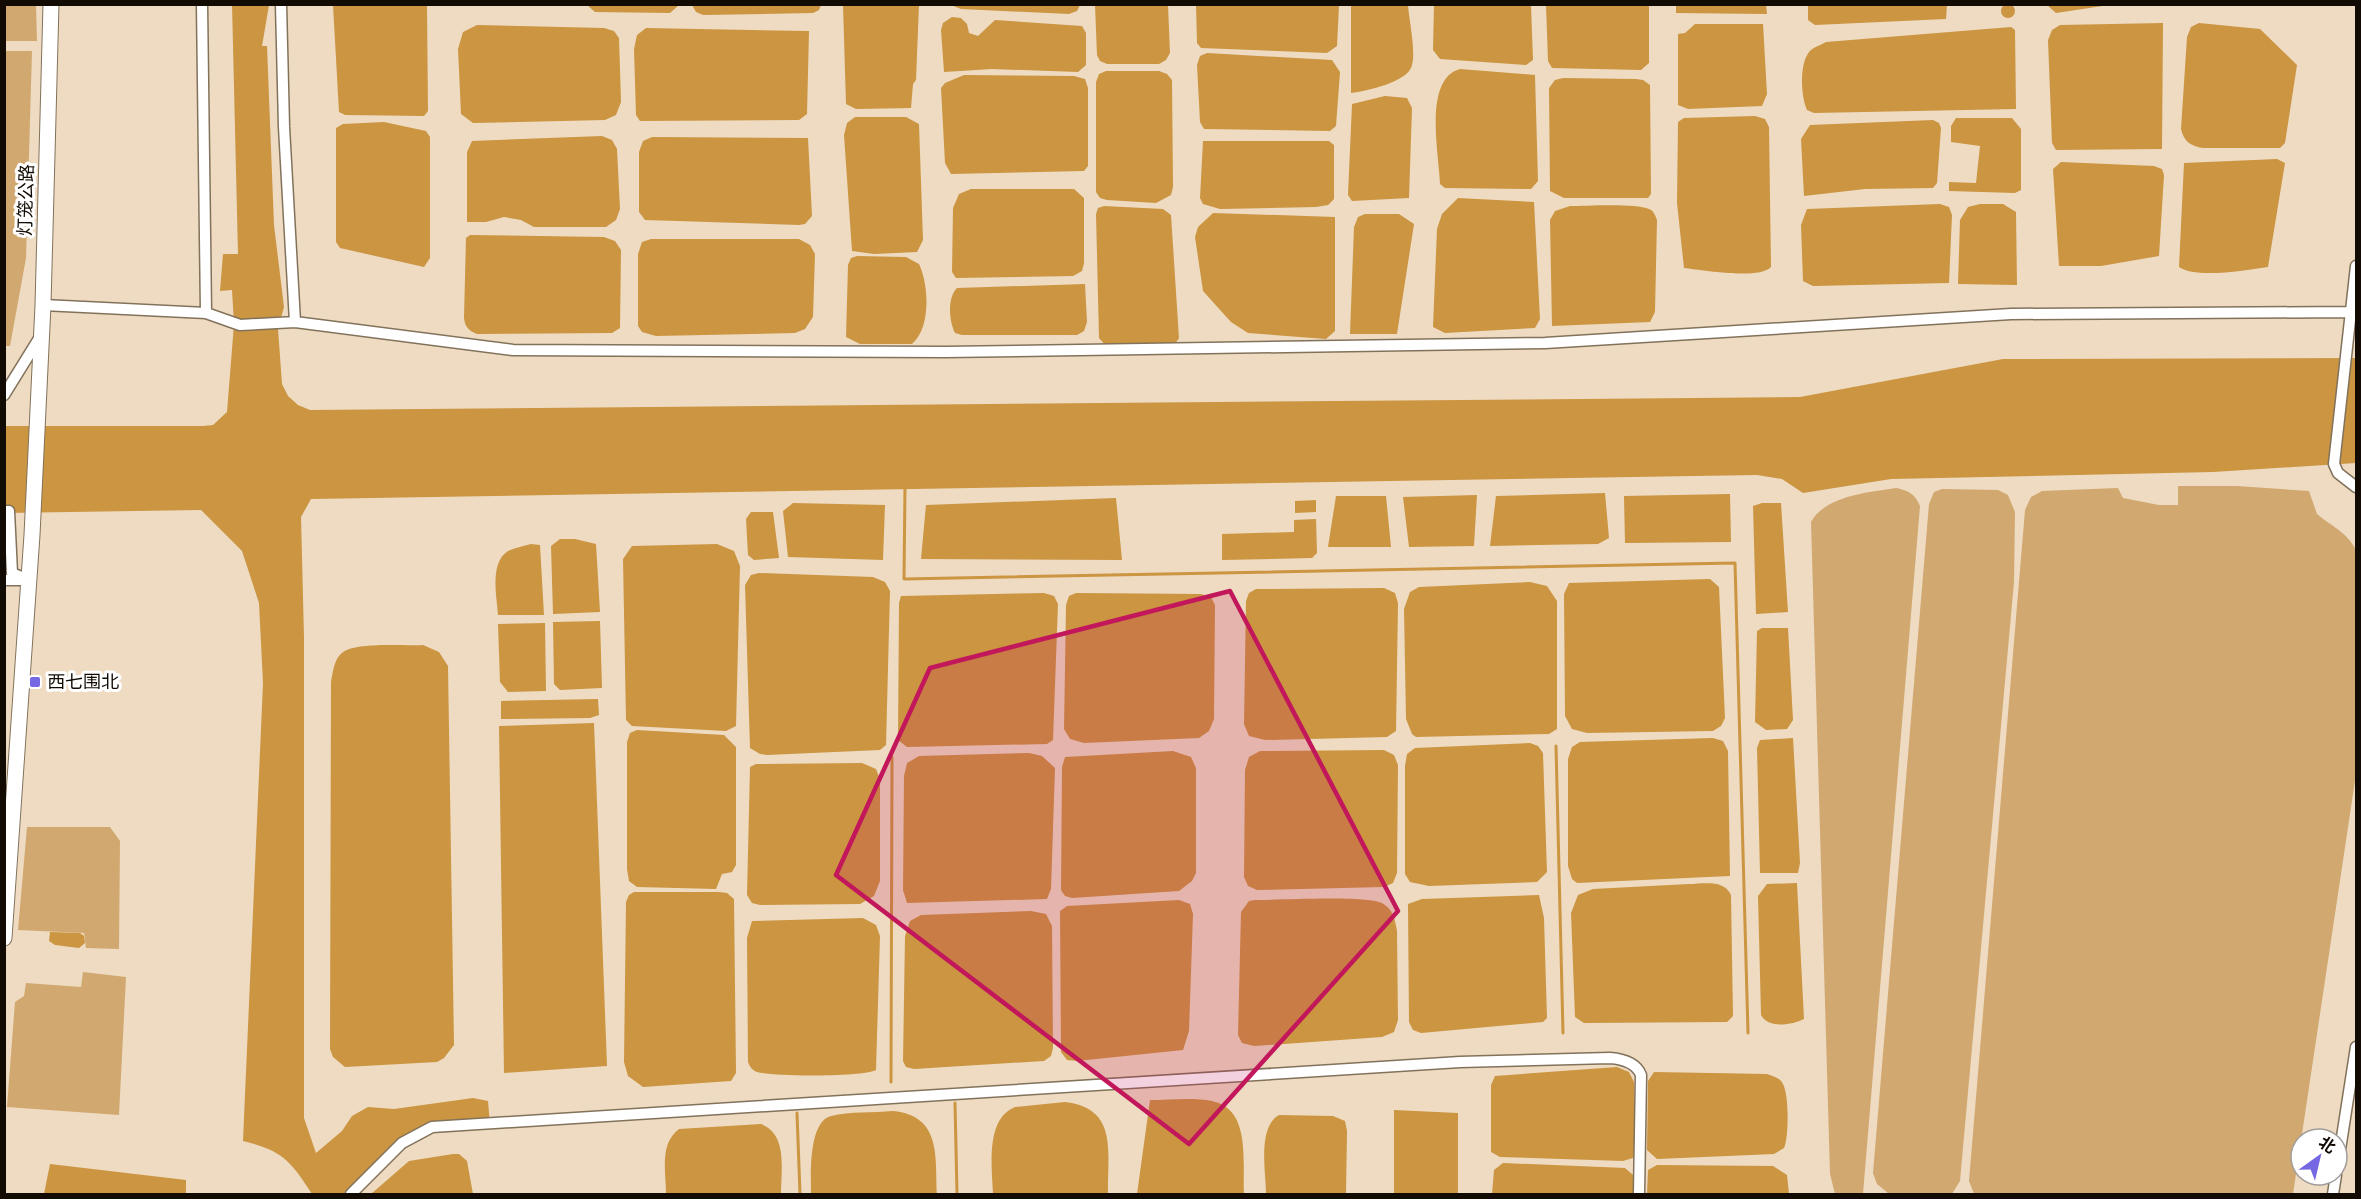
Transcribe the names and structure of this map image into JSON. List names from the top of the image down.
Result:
{
  "streets": {
    "street": ["灯笼公路"]
  },
  "places": {
    "transit": ["西七围北"]
  },
  "north": "top right"
}
